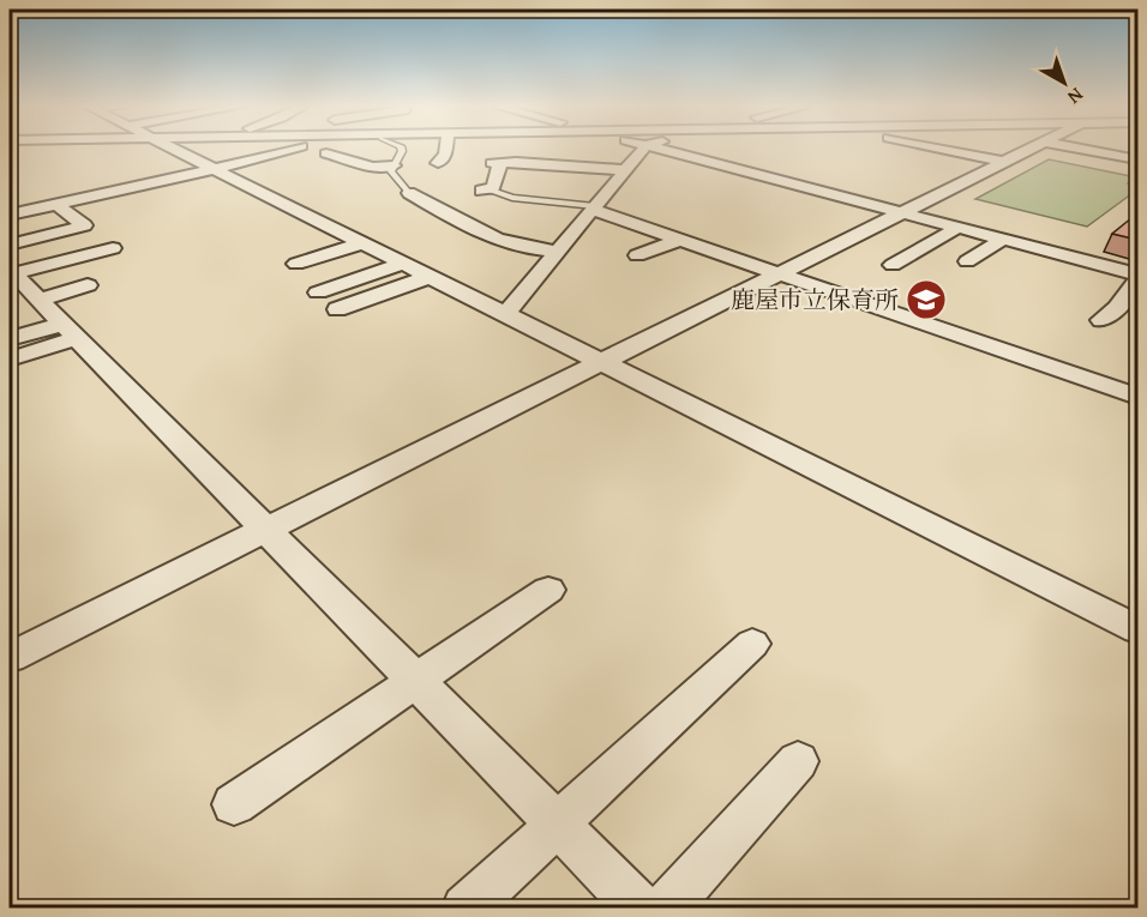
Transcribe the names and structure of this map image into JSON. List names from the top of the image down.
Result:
{
  "places": {
    "school or university": ["鹿屋市立保育所"]
  },
  "north": "bottom right"
}
